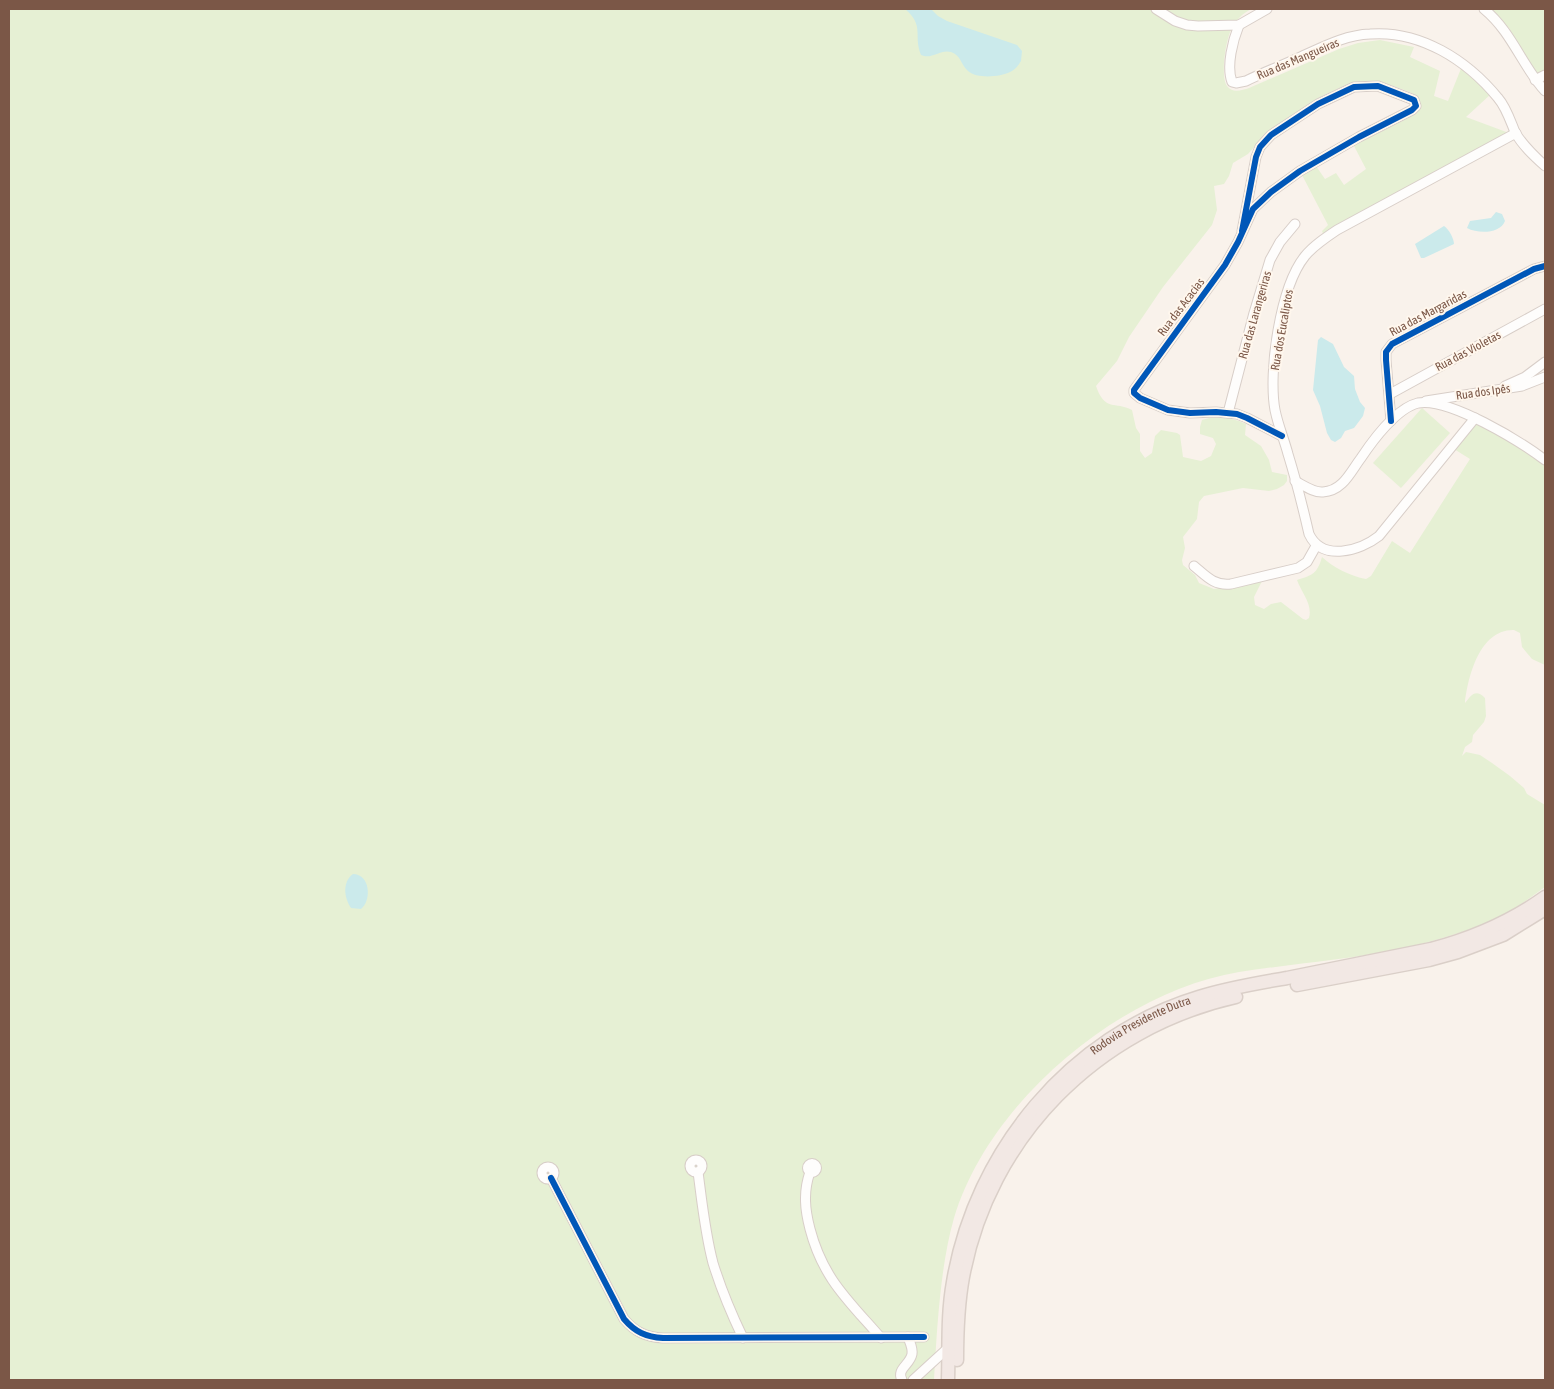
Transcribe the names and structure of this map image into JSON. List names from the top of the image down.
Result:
{
  "streets": {
    "highway": ["Rodovia Presidente Dutra"],
    "street": [
      "Rua das Mangueiras",
      "Rua das Acacias",
      "Rua das Margaridas",
      "Rua das Larangeriras",
      "Rua dos Eucaliptos",
      "Rua das Violetas",
      "Rua dos Ipês"
    ]
  },
  "crossings": [
    ["Rua das Mangueiras", "Rua dos Eucaliptos"],
    ["Rua das Acacias", "Rua das Larangeriras"],
    ["Rua das Margaridas", "Rua das Violetas"],
    ["Rua das Margaridas", "Rua dos Ipês"],
    ["Rua dos Eucaliptos", "Rua dos Ipês"]
  ]
}
